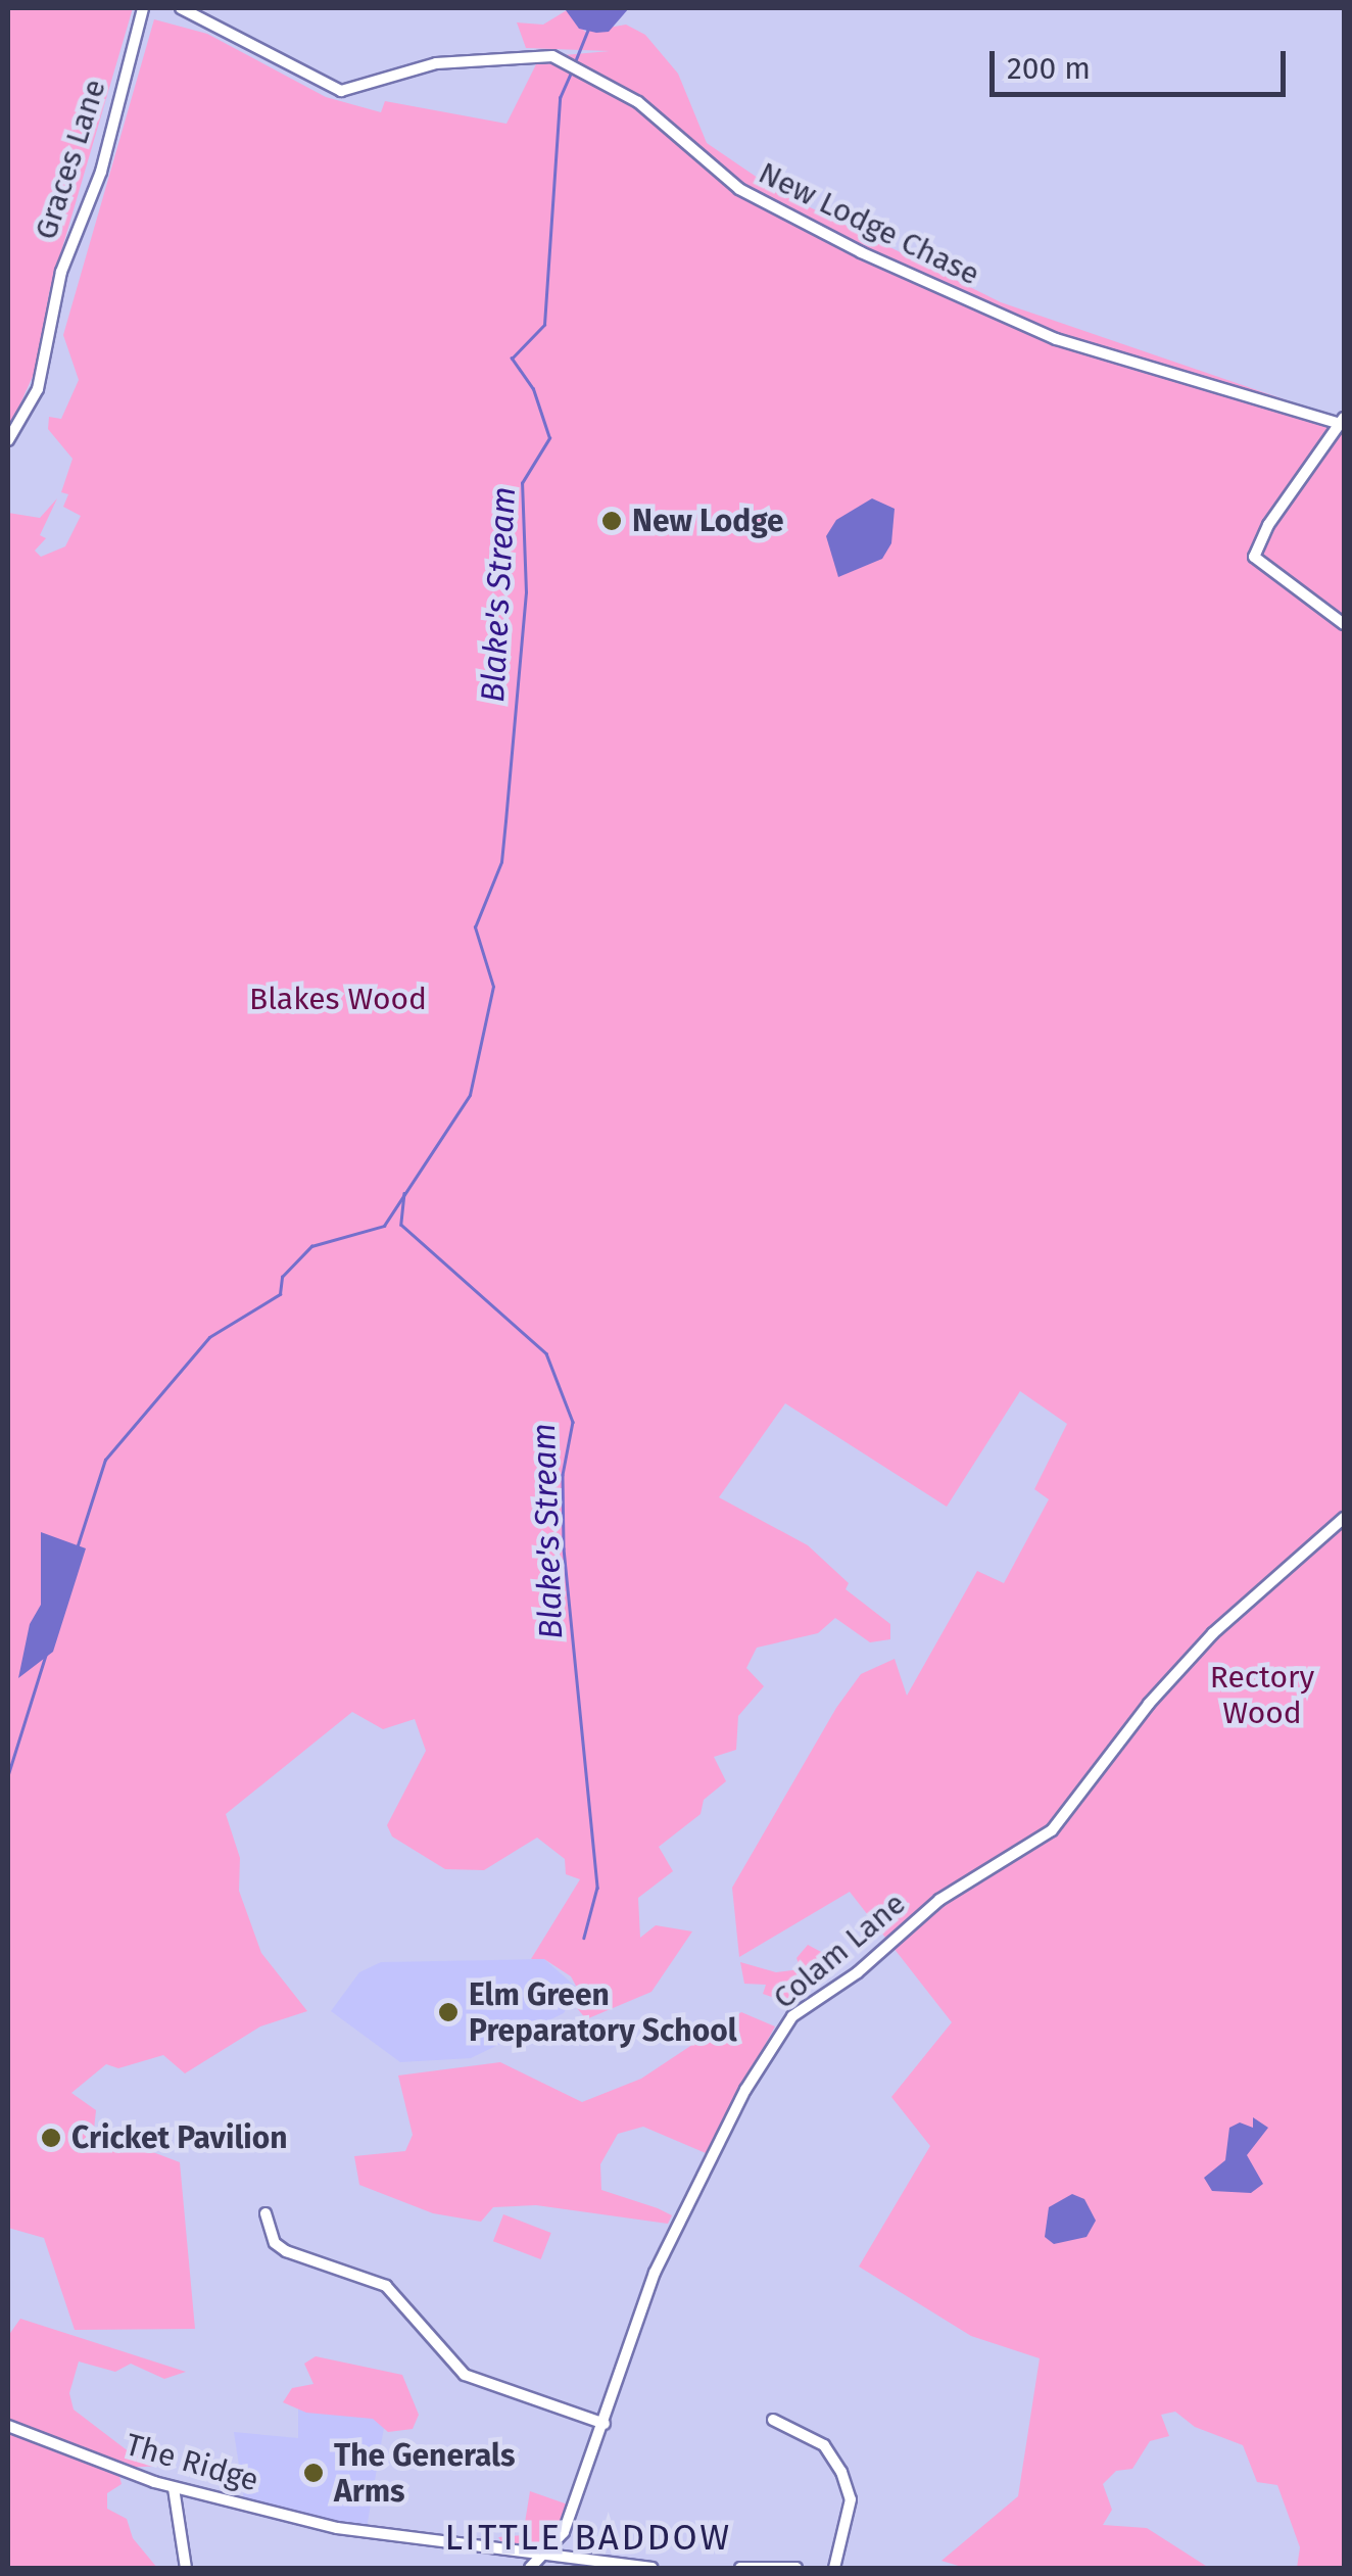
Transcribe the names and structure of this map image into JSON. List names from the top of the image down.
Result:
{
  "streets": {
    "street": [
      "Graces Lane",
      "New Lodge Chase",
      "Colam Lane",
      "The Ridge"
    ]
  },
  "crossings": [
    ["Colam Lane", "The Ridge"]
  ],
  "districts": ["LITTLE BADDOW"],
  "water": ["Blake's Stream"],
  "parks": ["Blakes Wood", "Rectory Wood"],
  "places": [
    "New Lodge",
    "Elm Green Preparatory School",
    "Cricket Pavilion",
    "The Generals Arms"
  ],
  "scale_bar": "200 m"
}
